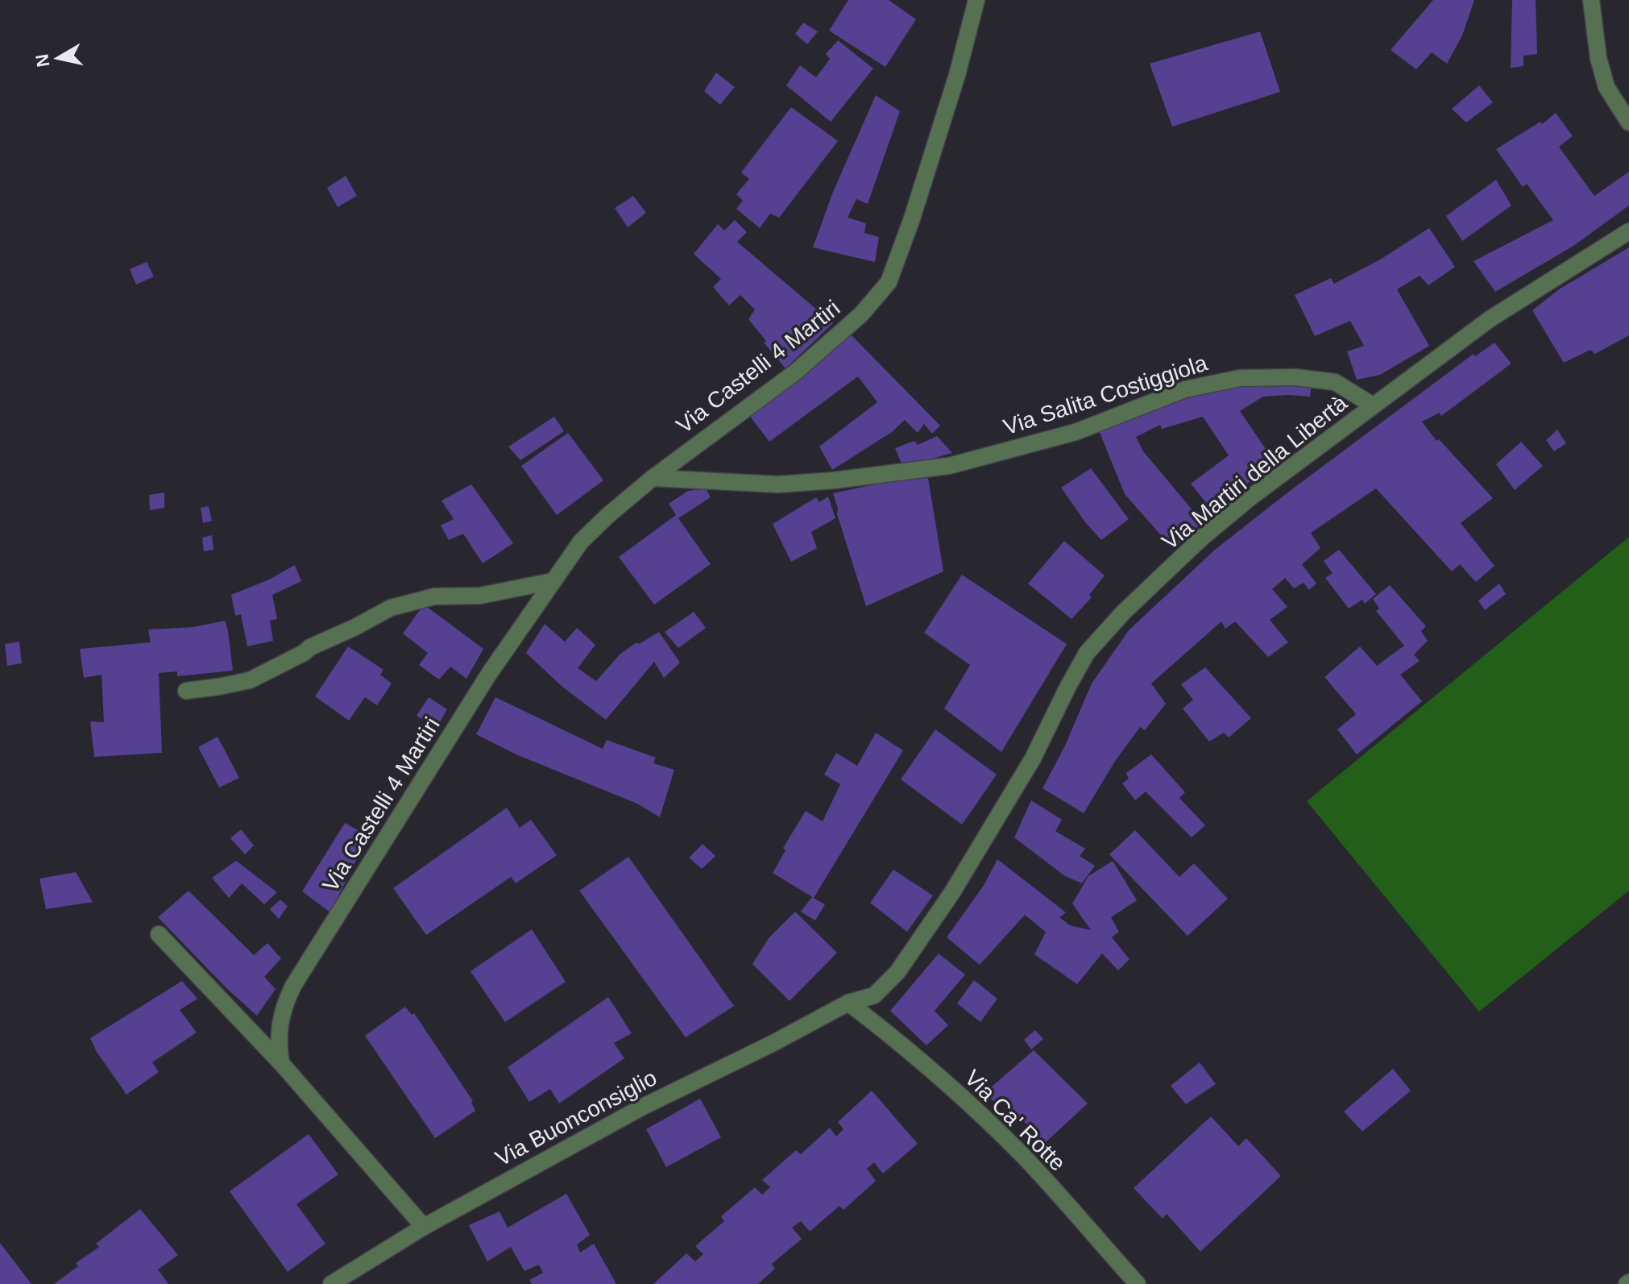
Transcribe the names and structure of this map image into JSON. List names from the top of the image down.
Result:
{
  "streets": {
    "street": [
      "Via Castelli 4 Martiri",
      "Via Salita Costiggiola",
      "Via Martiri della Libertà",
      "Via Buonconsiglio",
      "Via Ca' Rotte"
    ]
  },
  "crossings": [
    ["Via Castelli 4 Martiri", "Via Salita Costiggiola"],
    ["Via Salita Costiggiola", "Via Martiri della Libertà"],
    ["Via Martiri della Libertà", "Via Buonconsiglio"],
    ["Via Martiri della Libertà", "Via Ca' Rotte"],
    ["Via Buonconsiglio", "Via Ca' Rotte"]
  ],
  "north": "left"
}
